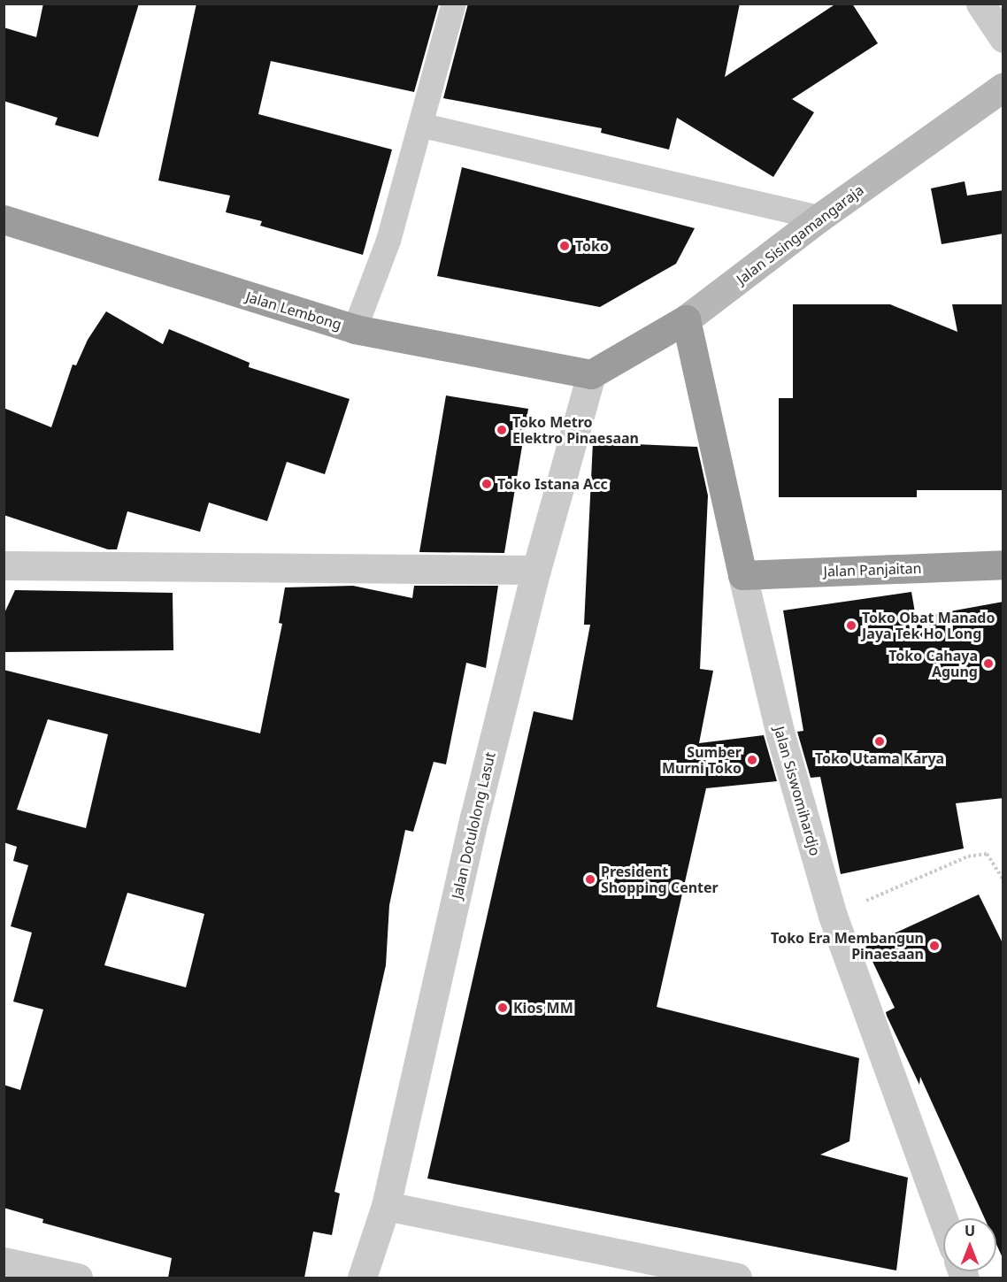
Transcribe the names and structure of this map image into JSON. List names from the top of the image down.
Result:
{
  "streets": {
    "highway": [
      "Jalan Sisingamangaraja",
      "Jalan Lembong",
      "Jalan Panjaitan",
      "Jalan Siswomihardjo"
    ],
    "street": ["Jalan Dotulolong Lasut"]
  },
  "crossings": [
    ["Jalan Sisingamangaraja", "Jalan Lembong"],
    ["Jalan Sisingamangaraja", "Jalan Siswomihardjo"],
    ["Jalan Sisingamangaraja", "Jalan Dotulolong Lasut"],
    ["Jalan Lembong", "Jalan Dotulolong Lasut"],
    ["Jalan Panjaitan", "Jalan Siswomihardjo"]
  ],
  "places": [
    "Toko",
    "Toko Metro Elektro Pinaesaan",
    "Toko Istana Acc",
    "Toko Obat Manado Jaya Tek Ho Long",
    "Toko Cahaya Agung",
    "Toko Utama Karya",
    "Sumber Murni Toko",
    "President Shopping Center",
    "Toko Era Membangun Pinaesaan",
    "Kios MM"
  ],
  "north": "top"
}
